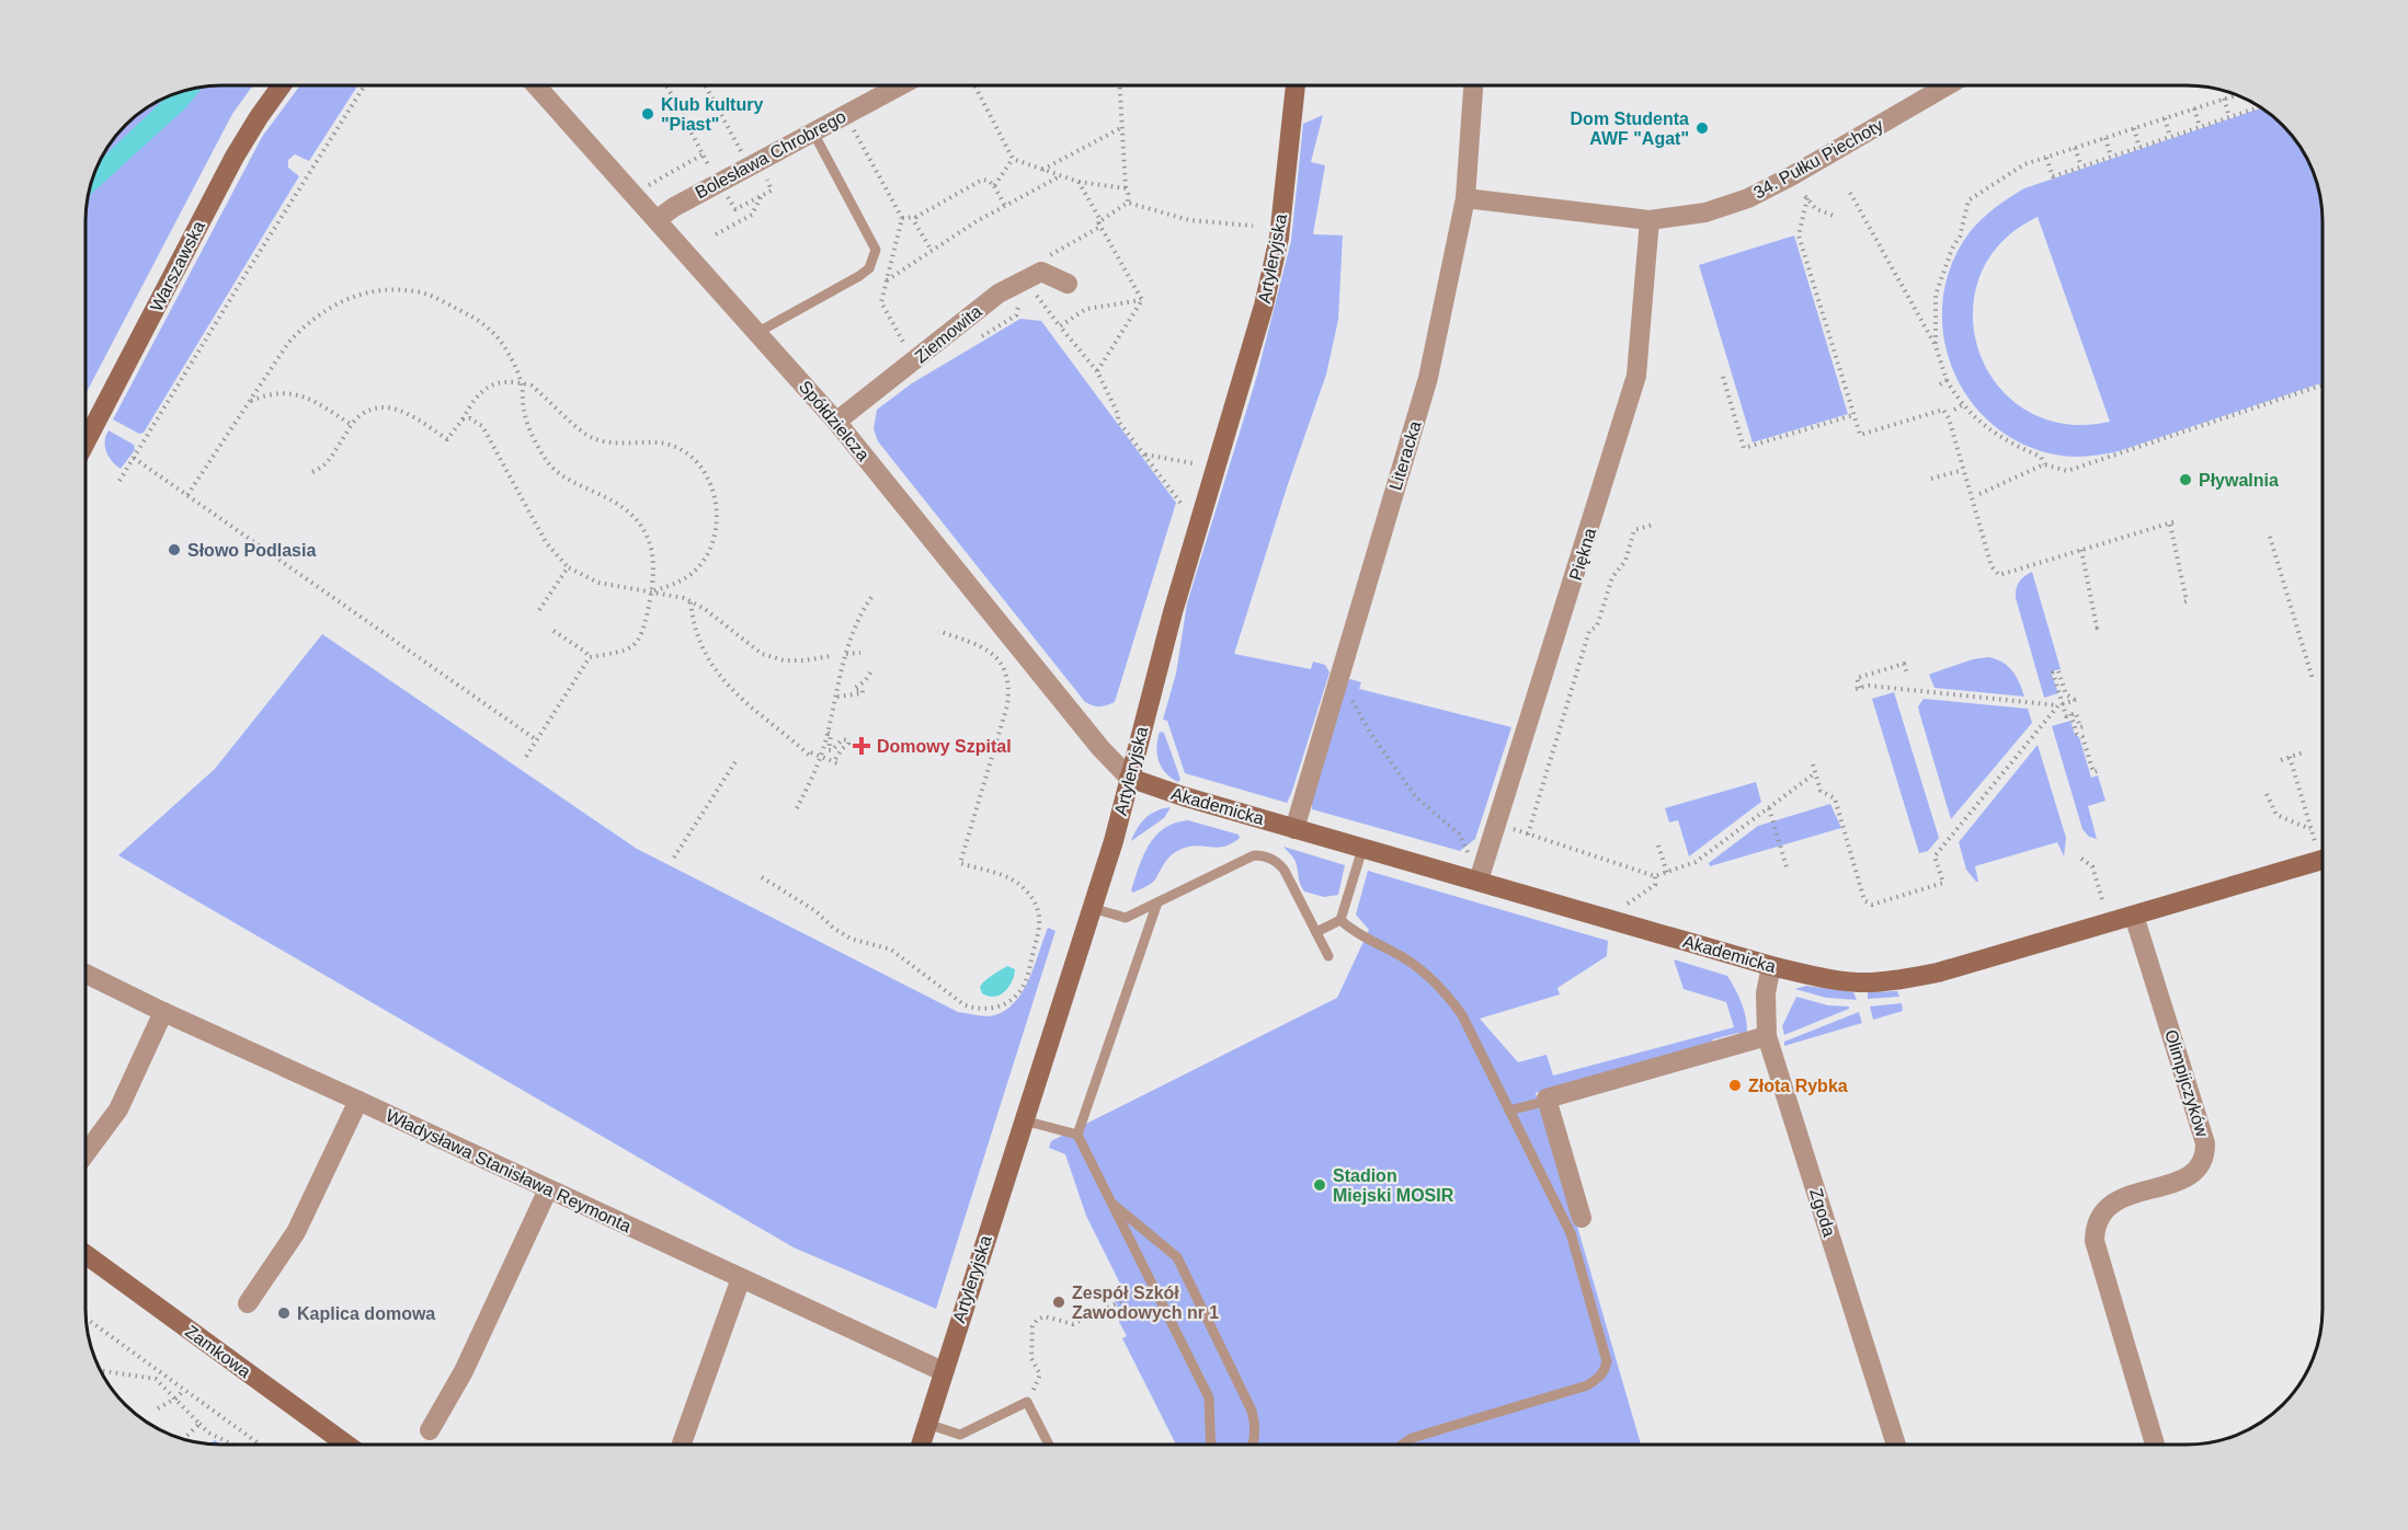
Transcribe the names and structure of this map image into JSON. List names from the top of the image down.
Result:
{
  "streets": {
    "street": [
      "Bolesława Chrobrego",
      "34. Pułku Piechoty",
      "Artyleryjska",
      "Warszawska",
      "Ziemowita",
      "Spółdzielcza",
      "Literacka",
      "Piękna",
      "Akademicka",
      "Olimpijczyków",
      "Władysława Stanisława Reymonta",
      "Zgoda",
      "Zamkowa"
    ]
  },
  "crossings": [
    ["Bolesława Chrobrego", "Spółdzielcza"],
    ["34. Pułku Piechoty", "Literacka"],
    ["34. Pułku Piechoty", "Piękna"],
    ["Artyleryjska", "Spółdzielcza"],
    ["Artyleryjska", "Akademicka"],
    ["Artyleryjska", "Władysława Stanisława Reymonta"],
    ["Ziemowita", "Spółdzielcza"],
    ["Spółdzielcza", "Akademicka"],
    ["Literacka", "Akademicka"],
    ["Piękna", "Akademicka"],
    ["Akademicka", "Olimpijczyków"],
    ["Akademicka", "Zgoda"]
  ],
  "places": {
    "other": [
      "Klub kultury \"Piast\"",
      "Dom Studenta AWF \"Agat\"",
      "Pływalnia",
      "Słowo Podlasia",
      "Złota Rybka",
      "Stadion Miejski MOSIR",
      "Zespół Szkół Zawodowych nr 1",
      "Kaplica domowa"
    ],
    "health": ["Domowy Szpital"]
  }
}
